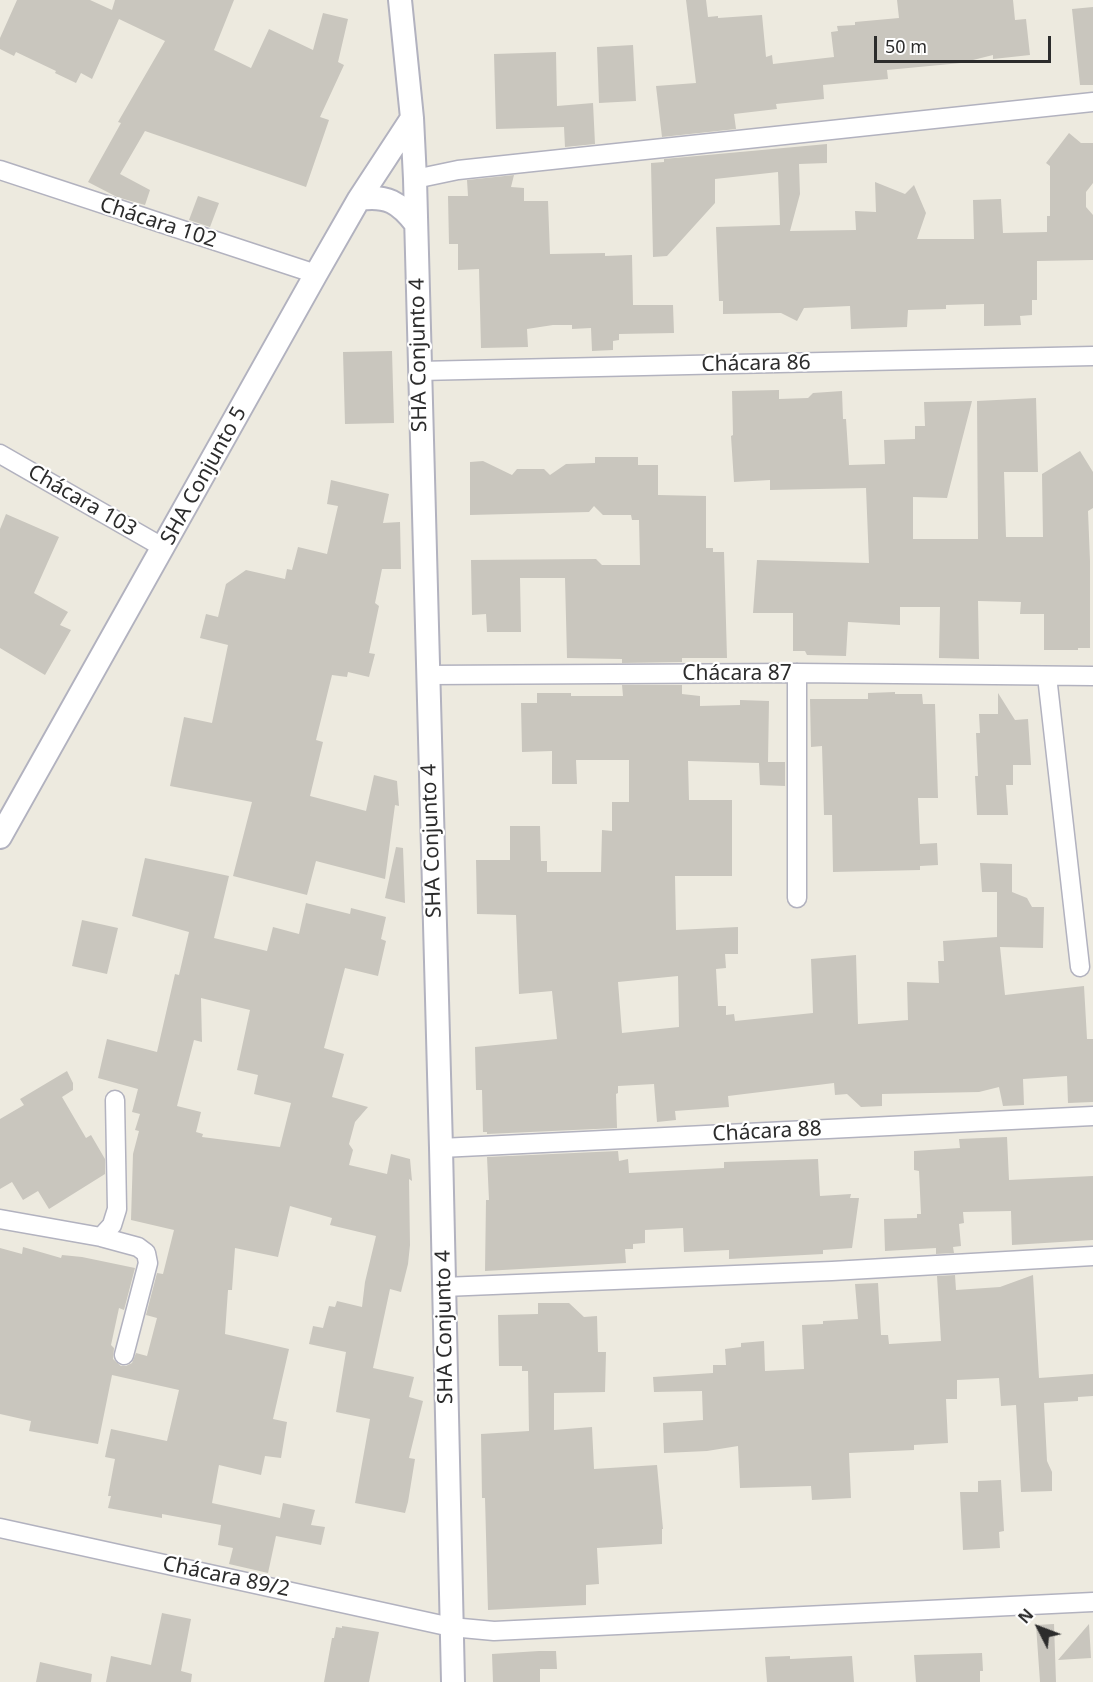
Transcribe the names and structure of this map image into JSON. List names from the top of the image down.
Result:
{
  "streets": {
    "street": [
      "Chácara 102",
      "SHA Conjunto 4",
      "Chácara 86",
      "SHA Conjunto 5",
      "Chácara 103",
      "Chácara 87",
      "Chácara 88",
      "Chácara 89/2"
    ]
  },
  "crossings": [
    ["Chácara 102", "SHA Conjunto 5"],
    ["SHA Conjunto 4", "Chácara 86"],
    ["SHA Conjunto 4", "SHA Conjunto 5"],
    ["SHA Conjunto 4", "Chácara 87"],
    ["SHA Conjunto 4", "Chácara 88"],
    ["SHA Conjunto 4", "Chácara 89/2"],
    ["SHA Conjunto 5", "Chácara 103"]
  ],
  "scale_bar": "50 m",
  "north": "top left"
}
